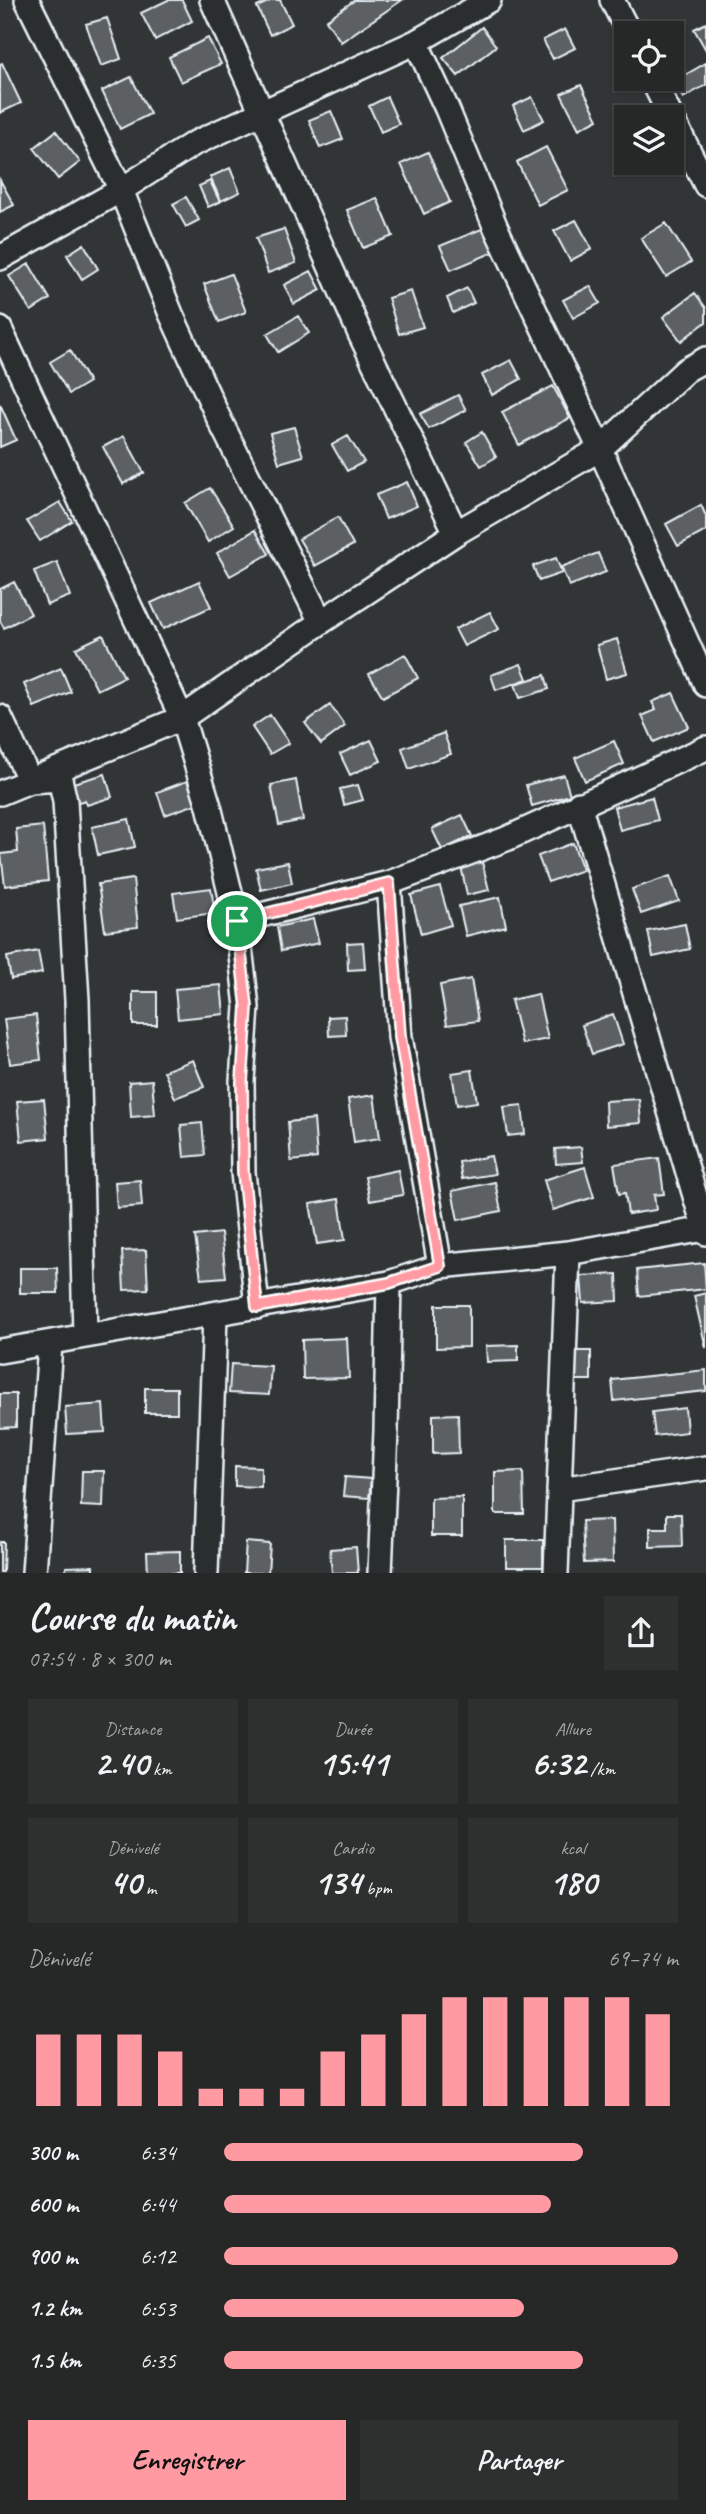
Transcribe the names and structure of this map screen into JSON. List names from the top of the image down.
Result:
{
  "page": {
    "heading": ["Course du matin", "07:54 · 8 × 300 m"],
    "stats": [
      ["Distance", "2.40 km"],
      ["Durée", "15:41"],
      ["Allure", "6:32 /km"],
      ["Dénivelé", "40 m"],
      ["Cardio", "134 bpm"],
      ["kcal", "180"]
    ],
    "chart": ["Dénivelé", "69–74 m"],
    "list": [
      {
        "name": "300 m",
        "note": "6:34"
      },
      {
        "name": "600 m",
        "note": "6:44"
      },
      {
        "name": "900 m",
        "note": "6:12"
      },
      {
        "name": "1.2 km",
        "note": "6:53"
      },
      {
        "name": "1.5 km",
        "note": "6:35"
      }
    ],
    "buttons": ["Enregistrer", "Partager"]
  }
}
